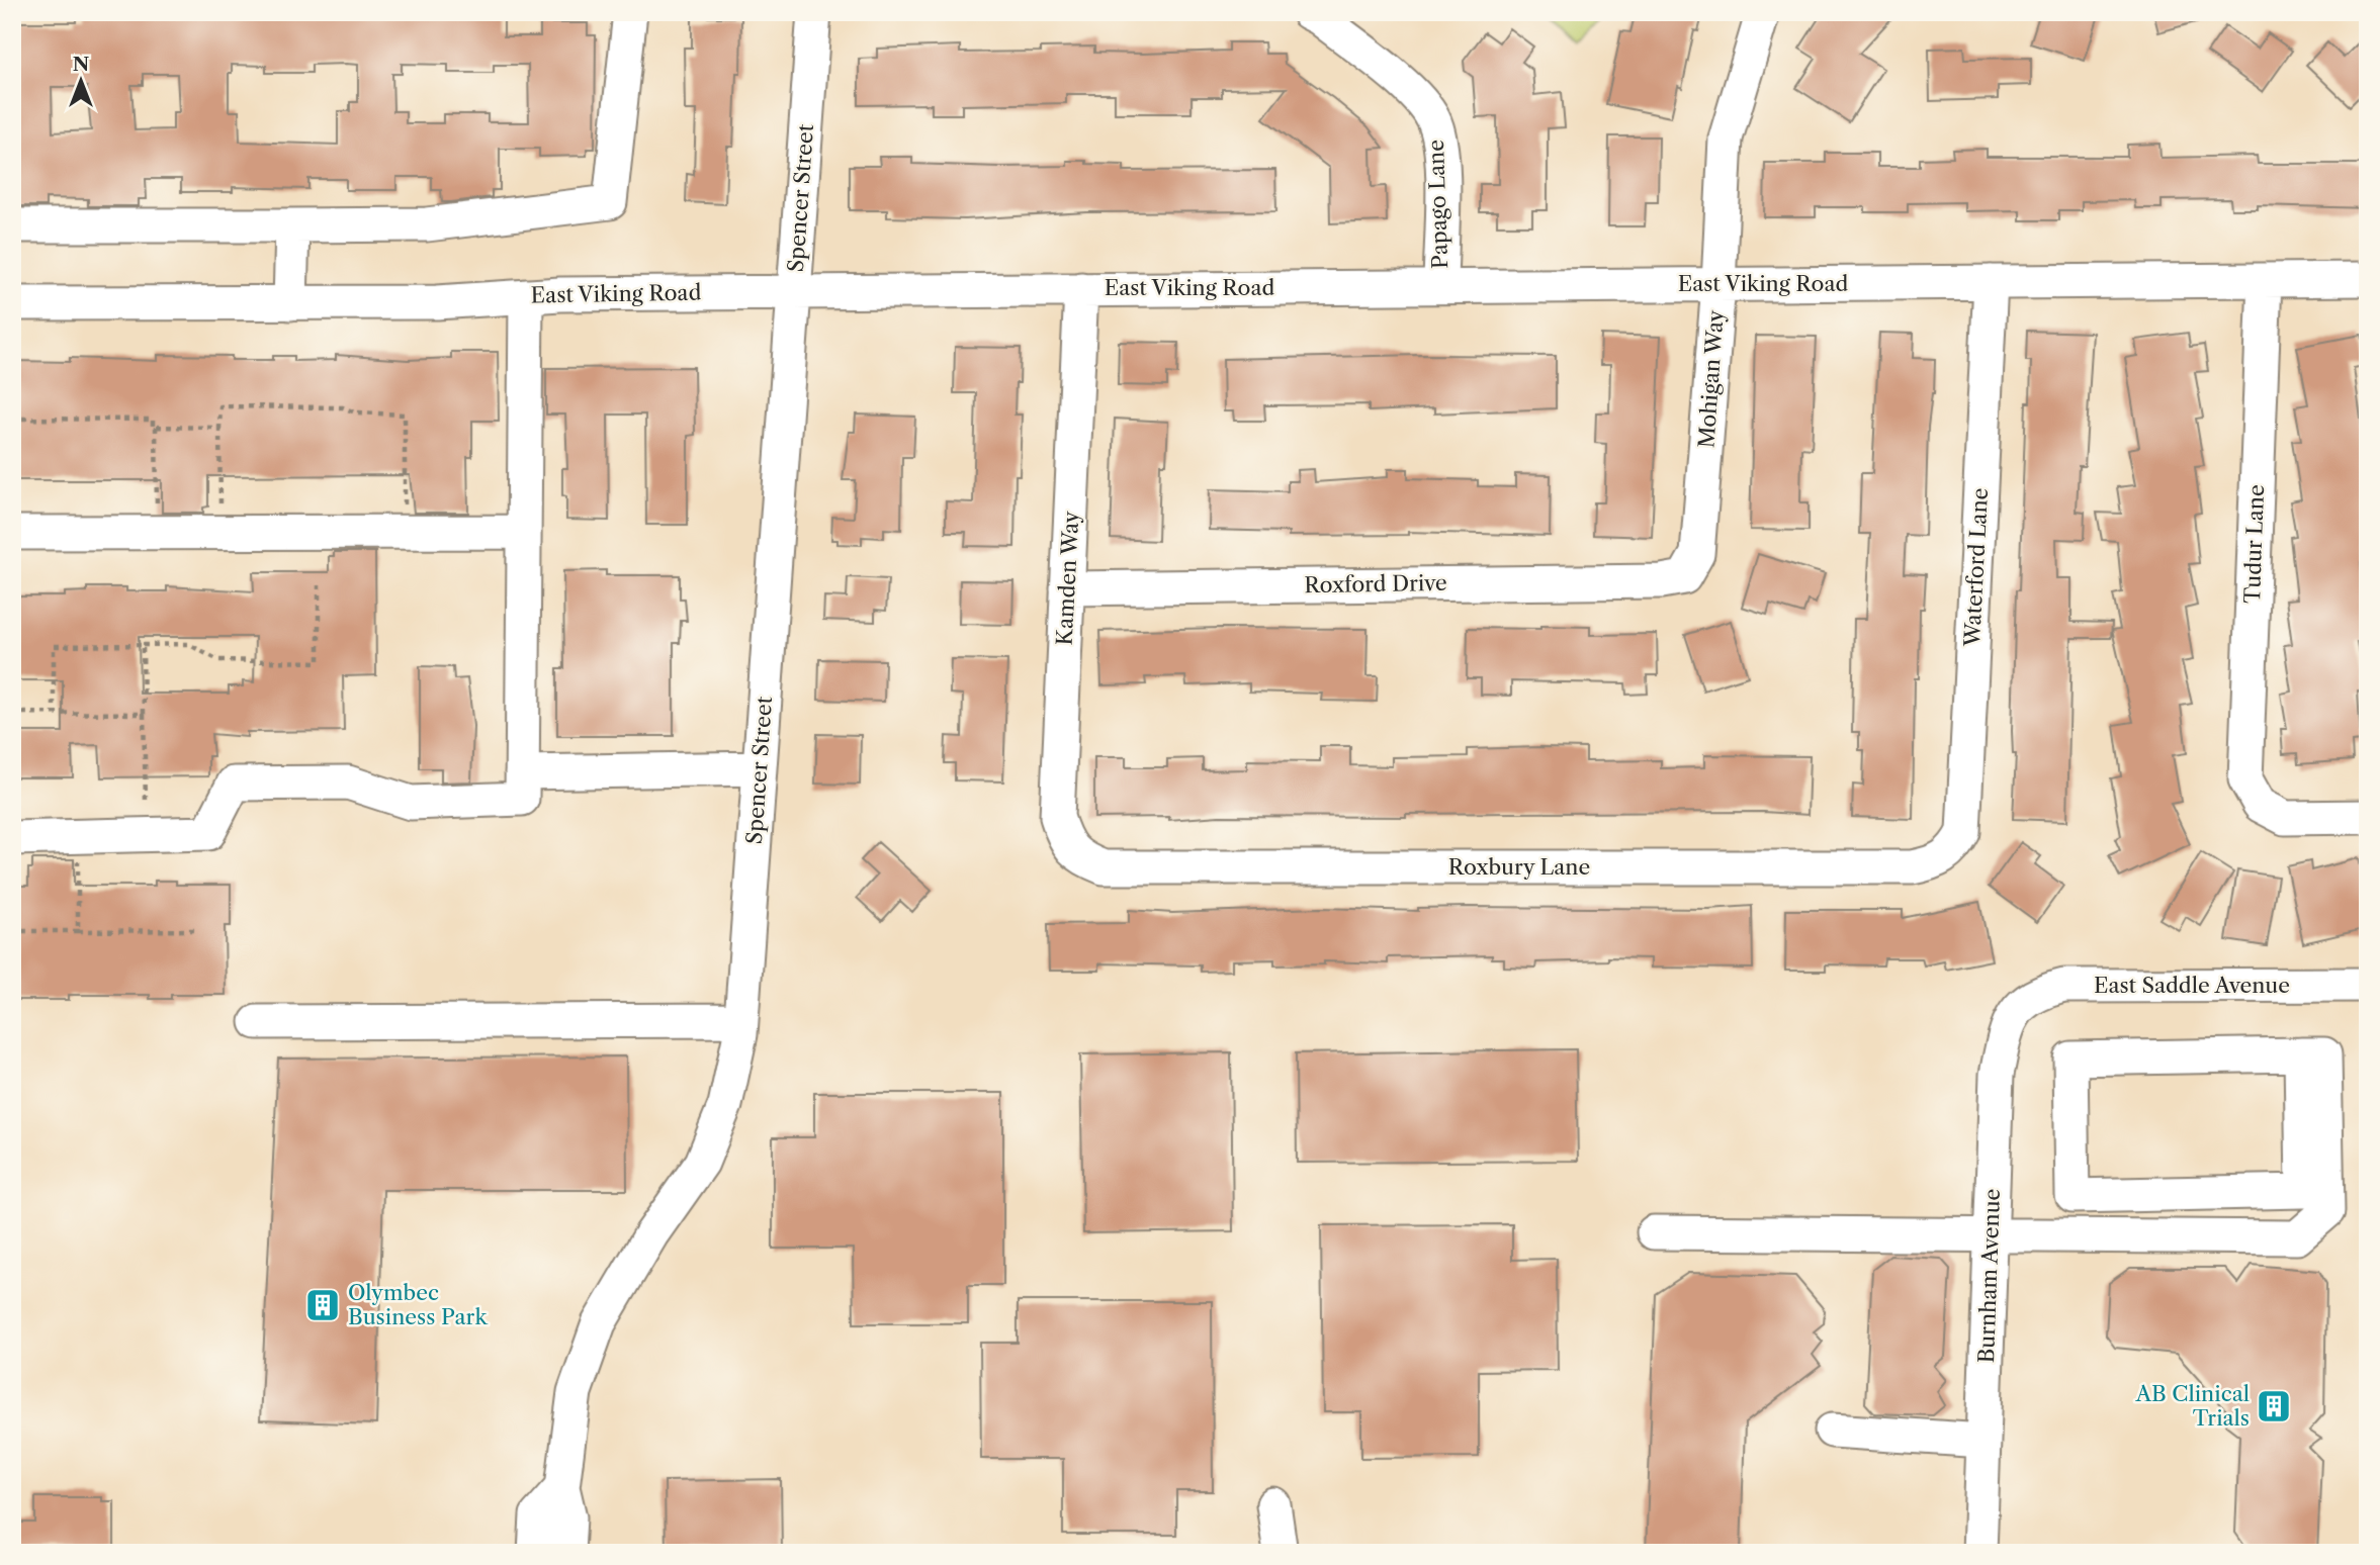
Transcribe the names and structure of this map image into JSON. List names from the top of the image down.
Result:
{
  "streets": {
    "street": [
      "Spencer Street",
      "Papago Lane",
      "East Viking Road",
      "Mohigan Way",
      "Tudur Lane",
      "Waterford Lane",
      "Kamden Way",
      "Roxford Drive",
      "Roxbury Lane",
      "East Saddle Avenue",
      "Burnham Avenue"
    ]
  },
  "crossings": [
    ["Spencer Street", "East Viking Road"],
    ["Papago Lane", "East Viking Road"],
    ["East Viking Road", "Mohigan Way"],
    ["East Viking Road", "Tudur Lane"],
    ["East Viking Road", "Waterford Lane"],
    ["East Viking Road", "Kamden Way"],
    ["Mohigan Way", "Roxford Drive"],
    ["Waterford Lane", "Roxbury Lane"],
    ["Kamden Way", "Roxford Drive"],
    ["Kamden Way", "Roxbury Lane"],
    ["East Saddle Avenue", "Burnham Avenue"]
  ],
  "places": {
    "building": ["Olymbec Business Park", "AB Clinical Trials"]
  },
  "north": "top"
}
